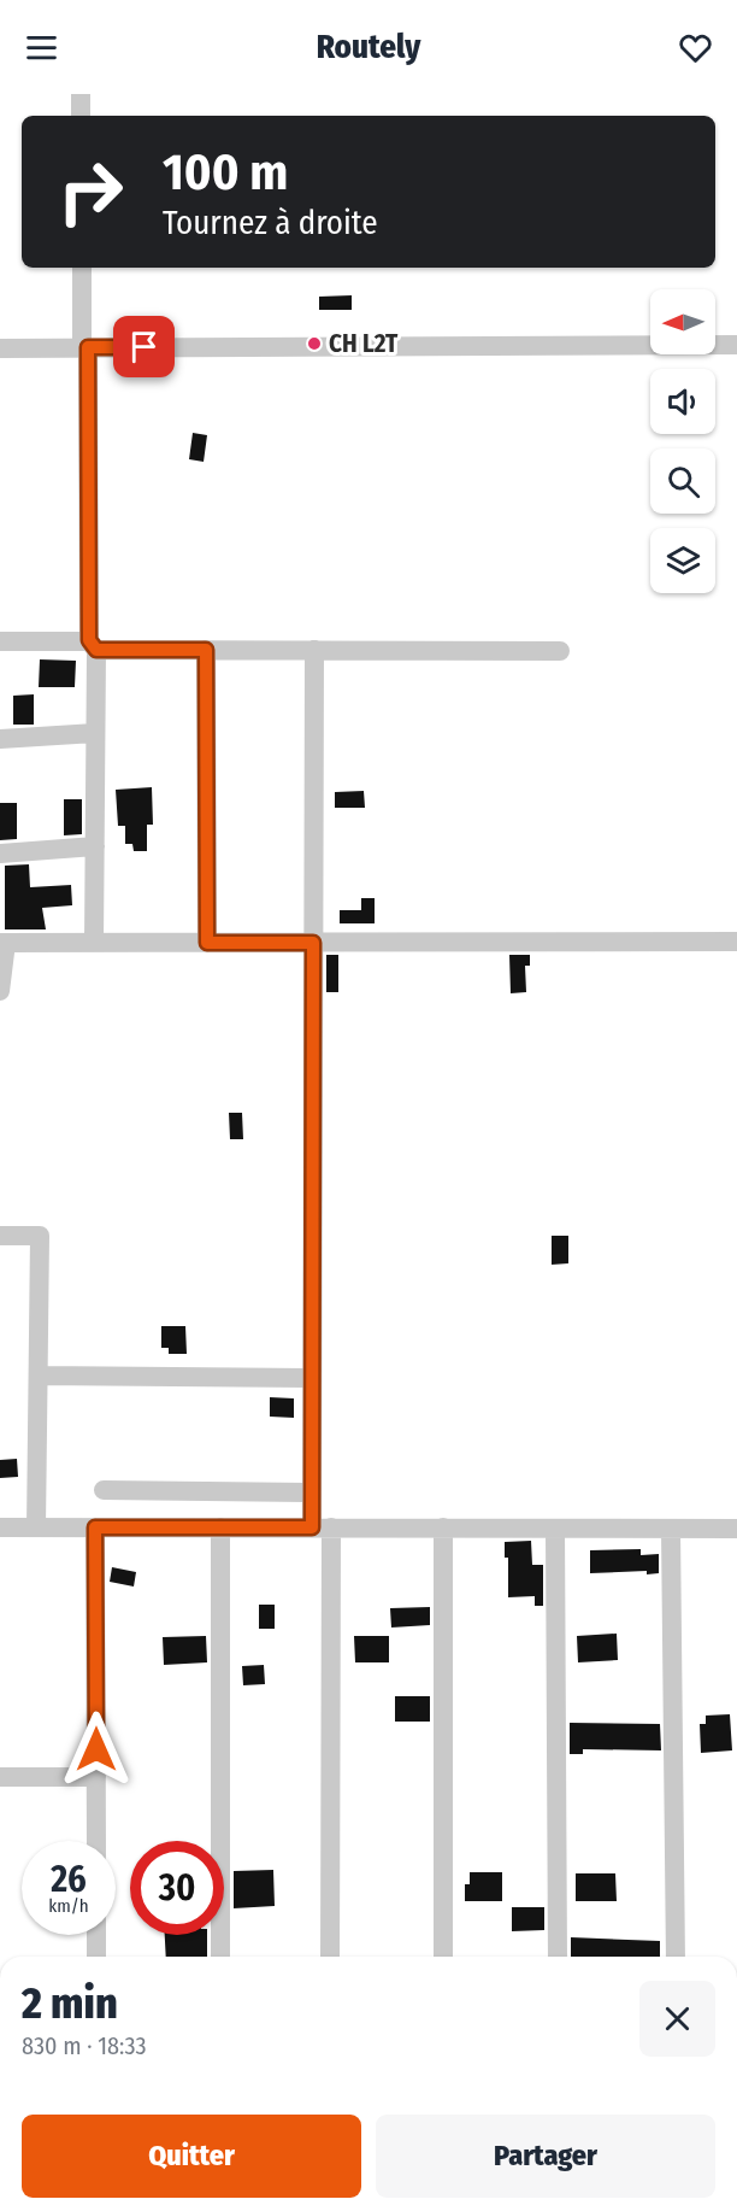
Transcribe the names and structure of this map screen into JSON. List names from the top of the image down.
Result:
{
  "places": ["CH L2T"],
  "north": "left",
  "page": {
    "header": "Routely",
    "turn": ["100 m", "Tournez à droite"],
    "speed": "26 km/h",
    "limit": "30",
    "heading": ["2 min", "830 m · 18:33"],
    "buttons": ["Quitter", "Partager"]
  }
}
